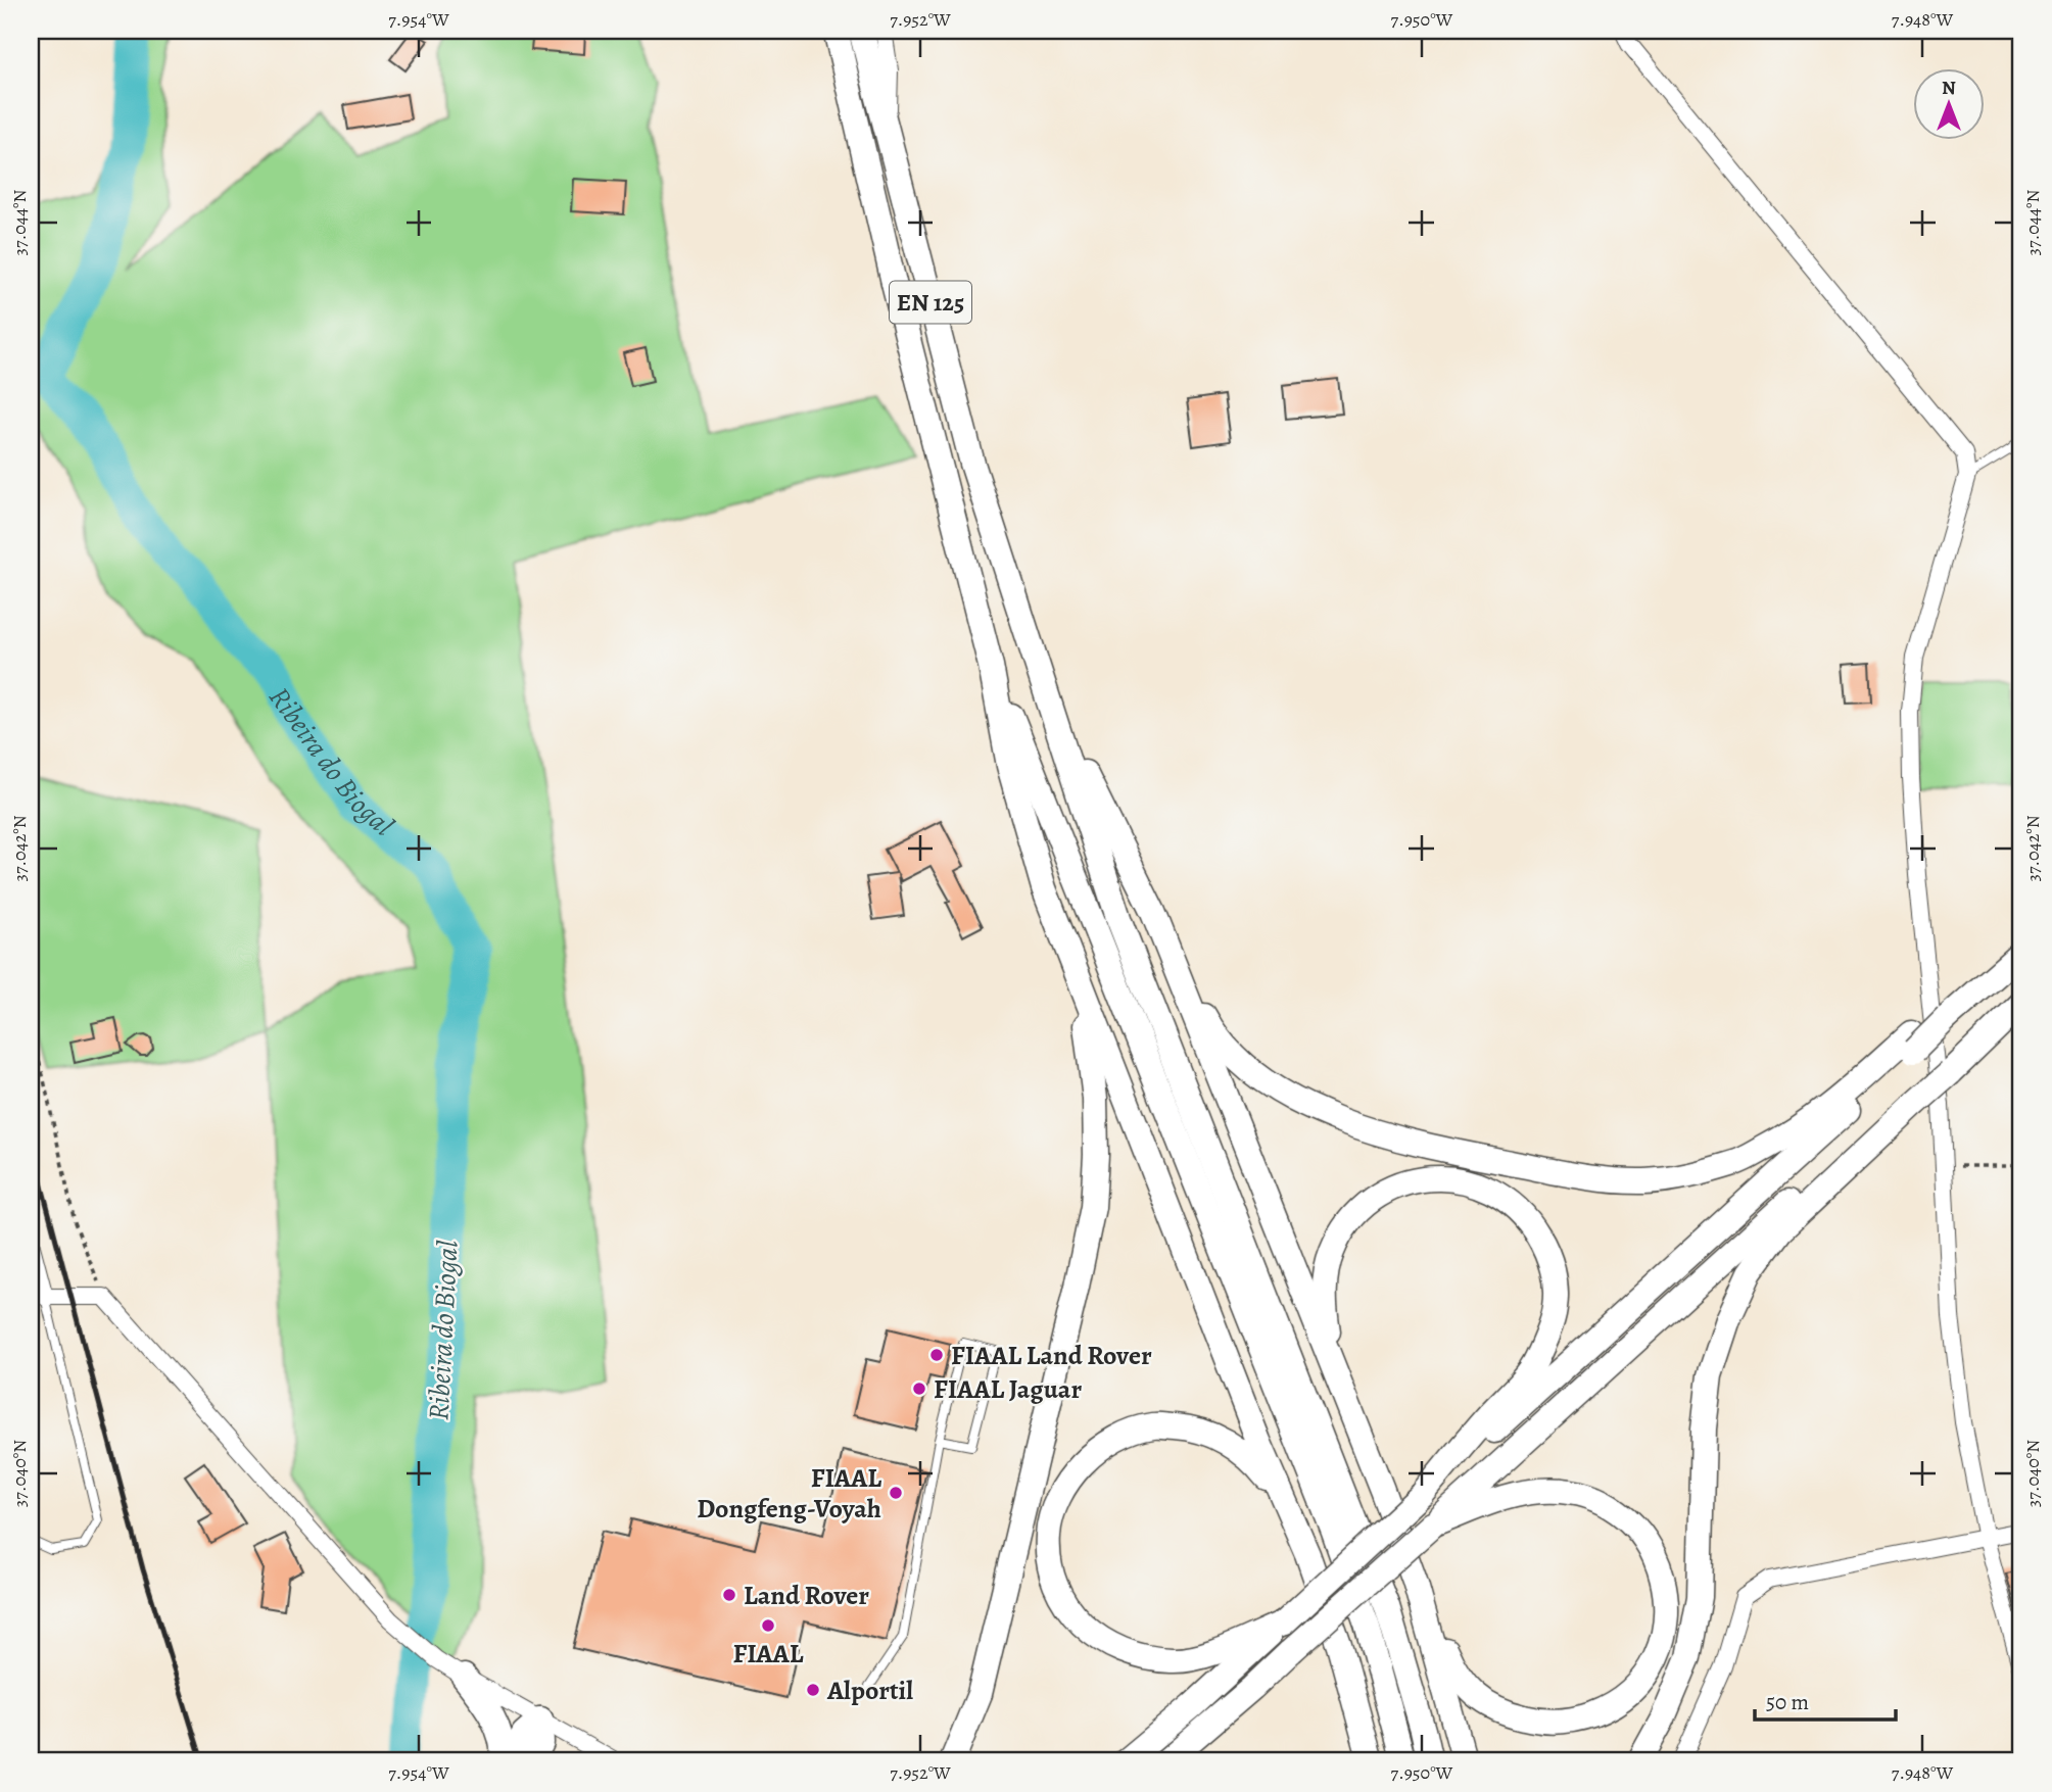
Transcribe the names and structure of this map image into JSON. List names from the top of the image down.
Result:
{
  "streets": {
    "main road": ["EN 125"]
  },
  "water": ["Ribeira do Biogal"],
  "places": [
    "FIAAL Land Rover",
    "FIAAL Jaguar",
    "FIAAL Dongfeng-Voyah",
    "Land Rover",
    "FIAAL",
    "Alportil"
  ],
  "scale_bar": "50 m",
  "north": "top",
  "coordinates": [
    "7.954°W",
    "7.952°W",
    "7.950°W",
    "7.948°W",
    "37.044°N",
    "37.042°N",
    "37.040°N"
  ]
}
